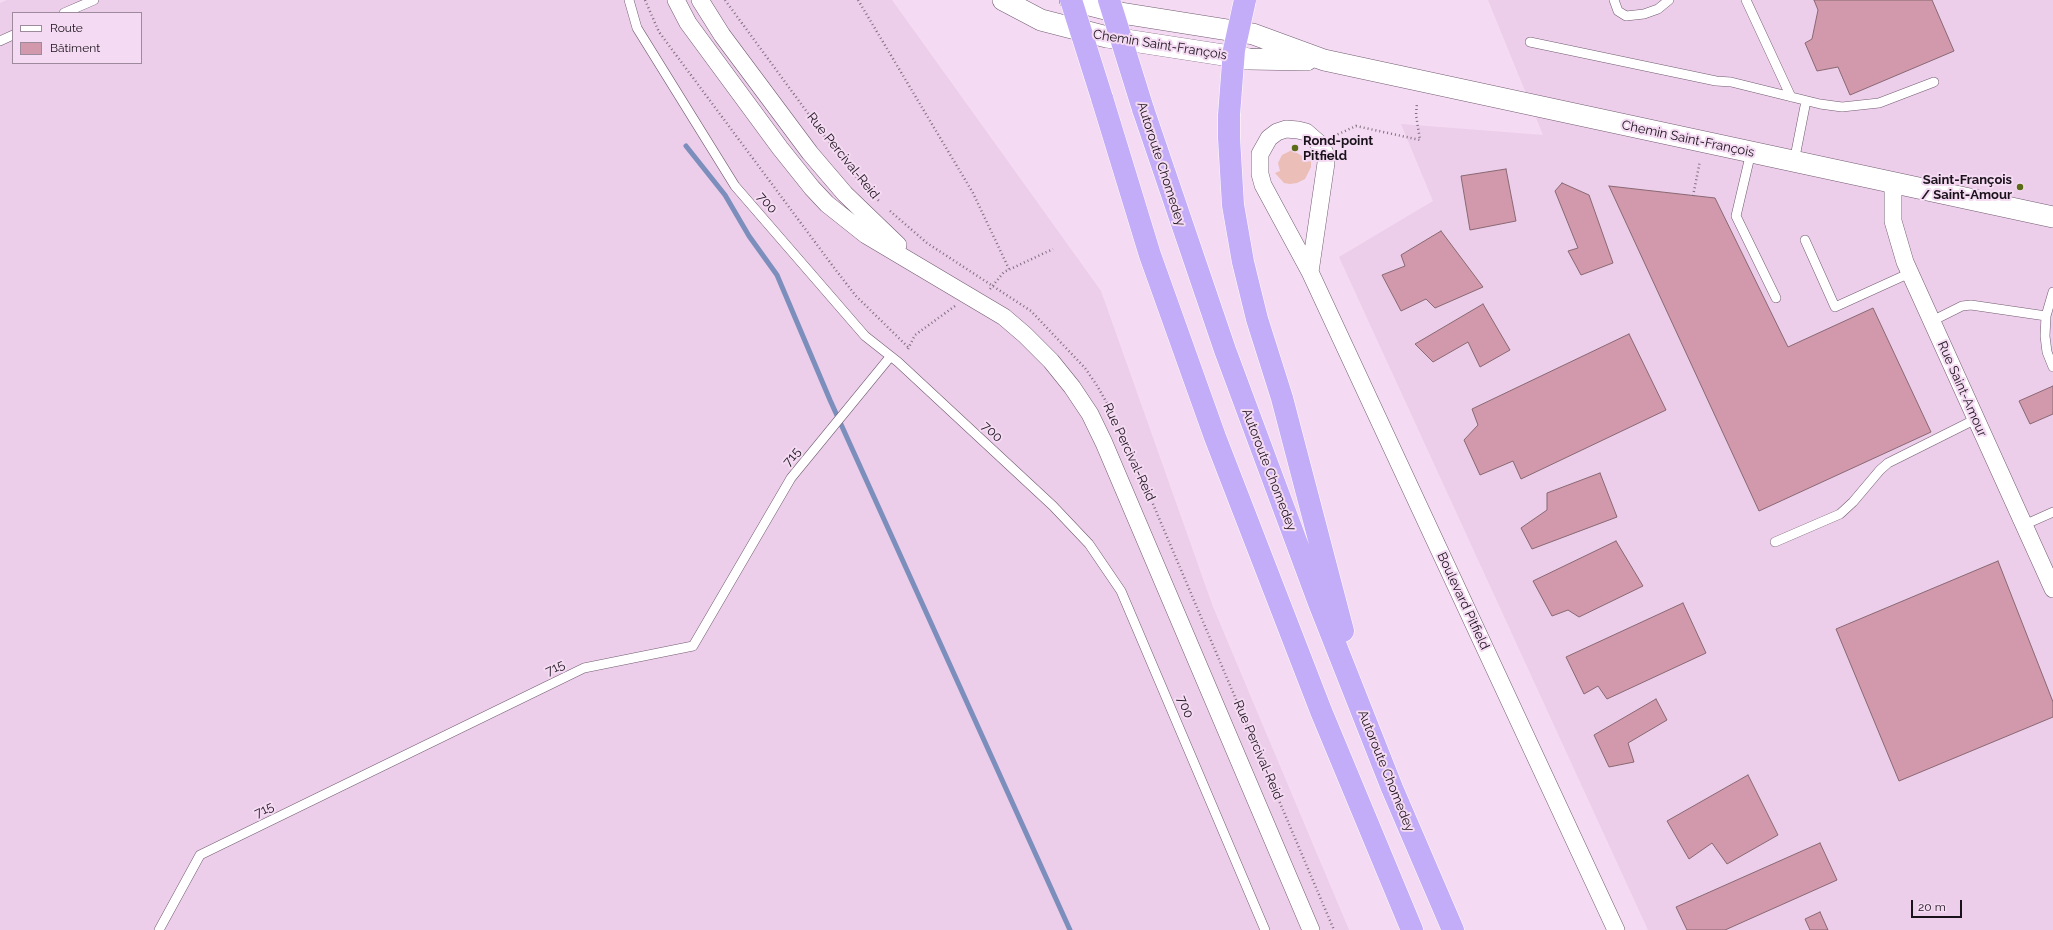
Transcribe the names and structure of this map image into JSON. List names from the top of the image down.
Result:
{
  "streets": {
    "highway": ["Autoroute Chomedey"],
    "street": [
      "Chemin Saint-François",
      "Rue Percival-Reid",
      "Rue Saint-Amour",
      "Boulevard Pitfield"
    ],
    "lane": ["700", "715"]
  },
  "crossings": [
    ["Chemin Saint-François", "Rue Saint-Amour"],
    ["700", "715"]
  ],
  "places": ["Rond-point Pitfield", "Saint-François / Saint-Amour"],
  "legend": ["Route", "Bâtiment"],
  "scale_bar": "20 m"
}
